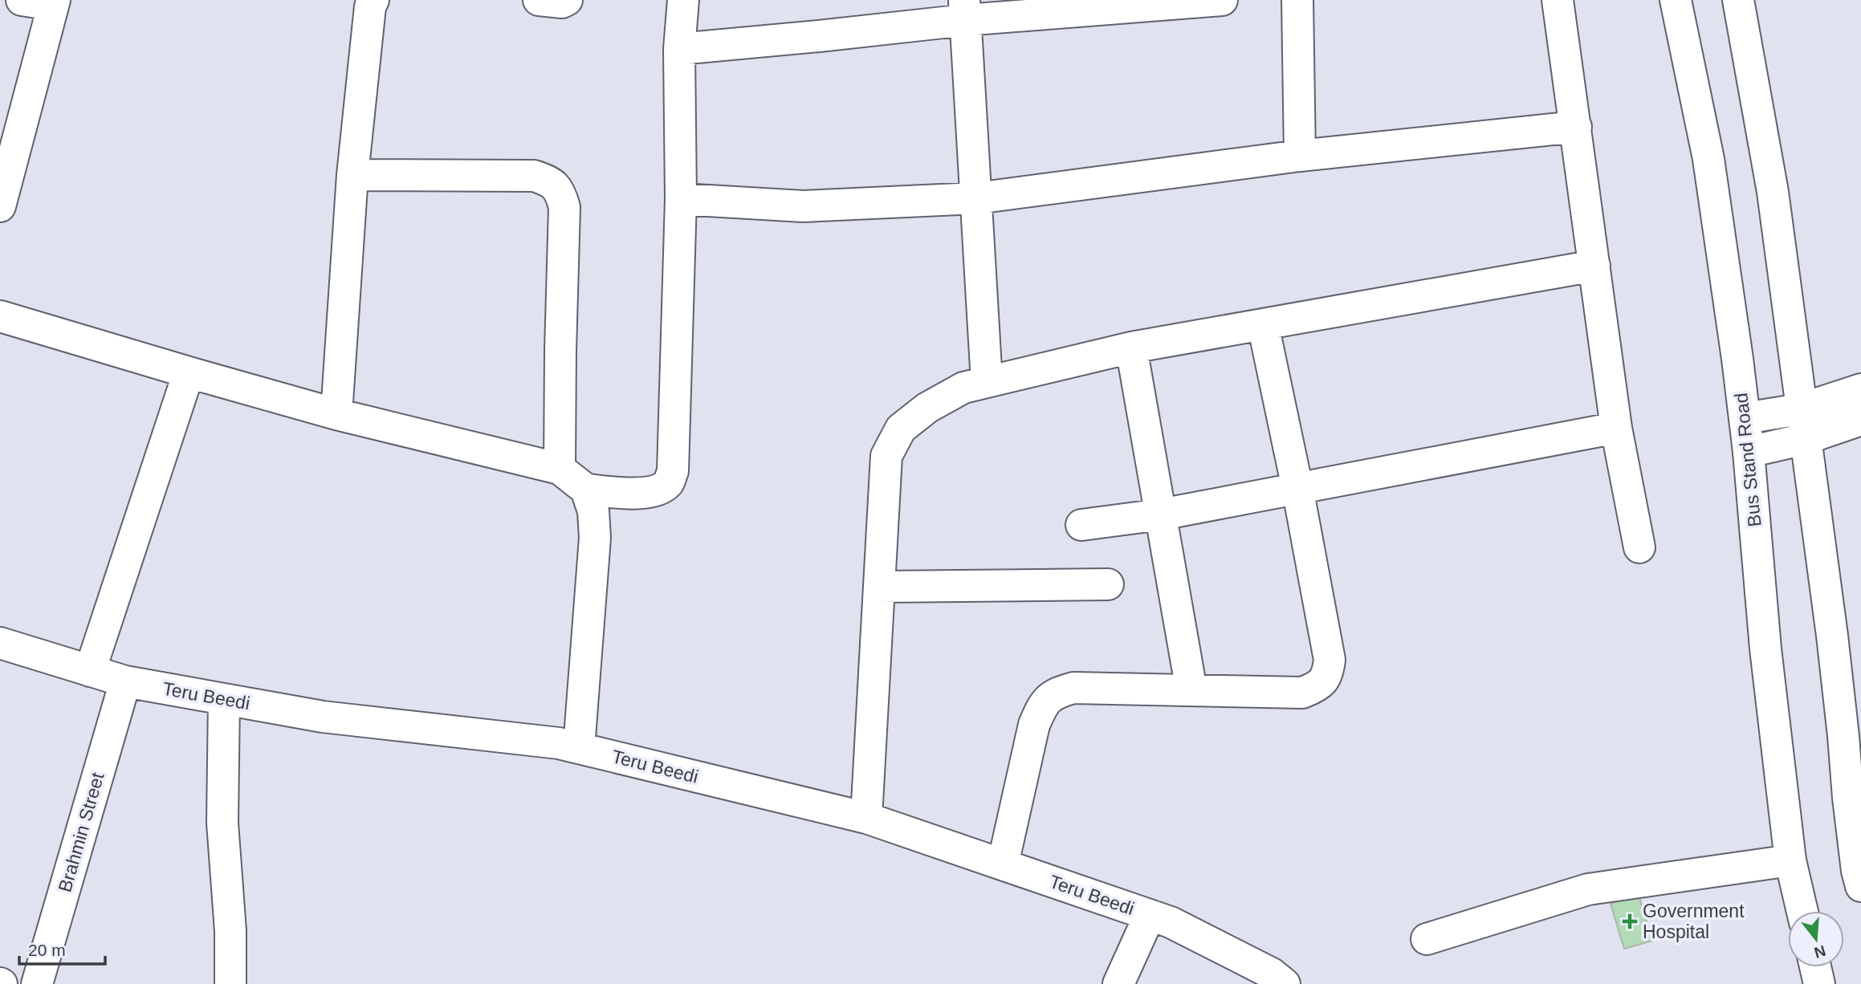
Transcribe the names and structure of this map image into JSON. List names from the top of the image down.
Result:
{
  "streets": {
    "main road": ["Bus Stand Road", "Teru Beedi", "Brahmin Street"]
  },
  "crossings": [
    ["Teru Beedi", "Brahmin Street"]
  ],
  "places": {
    "health": ["Government Hospital"]
  },
  "scale_bar": "20 m",
  "north": "bottom"
}
